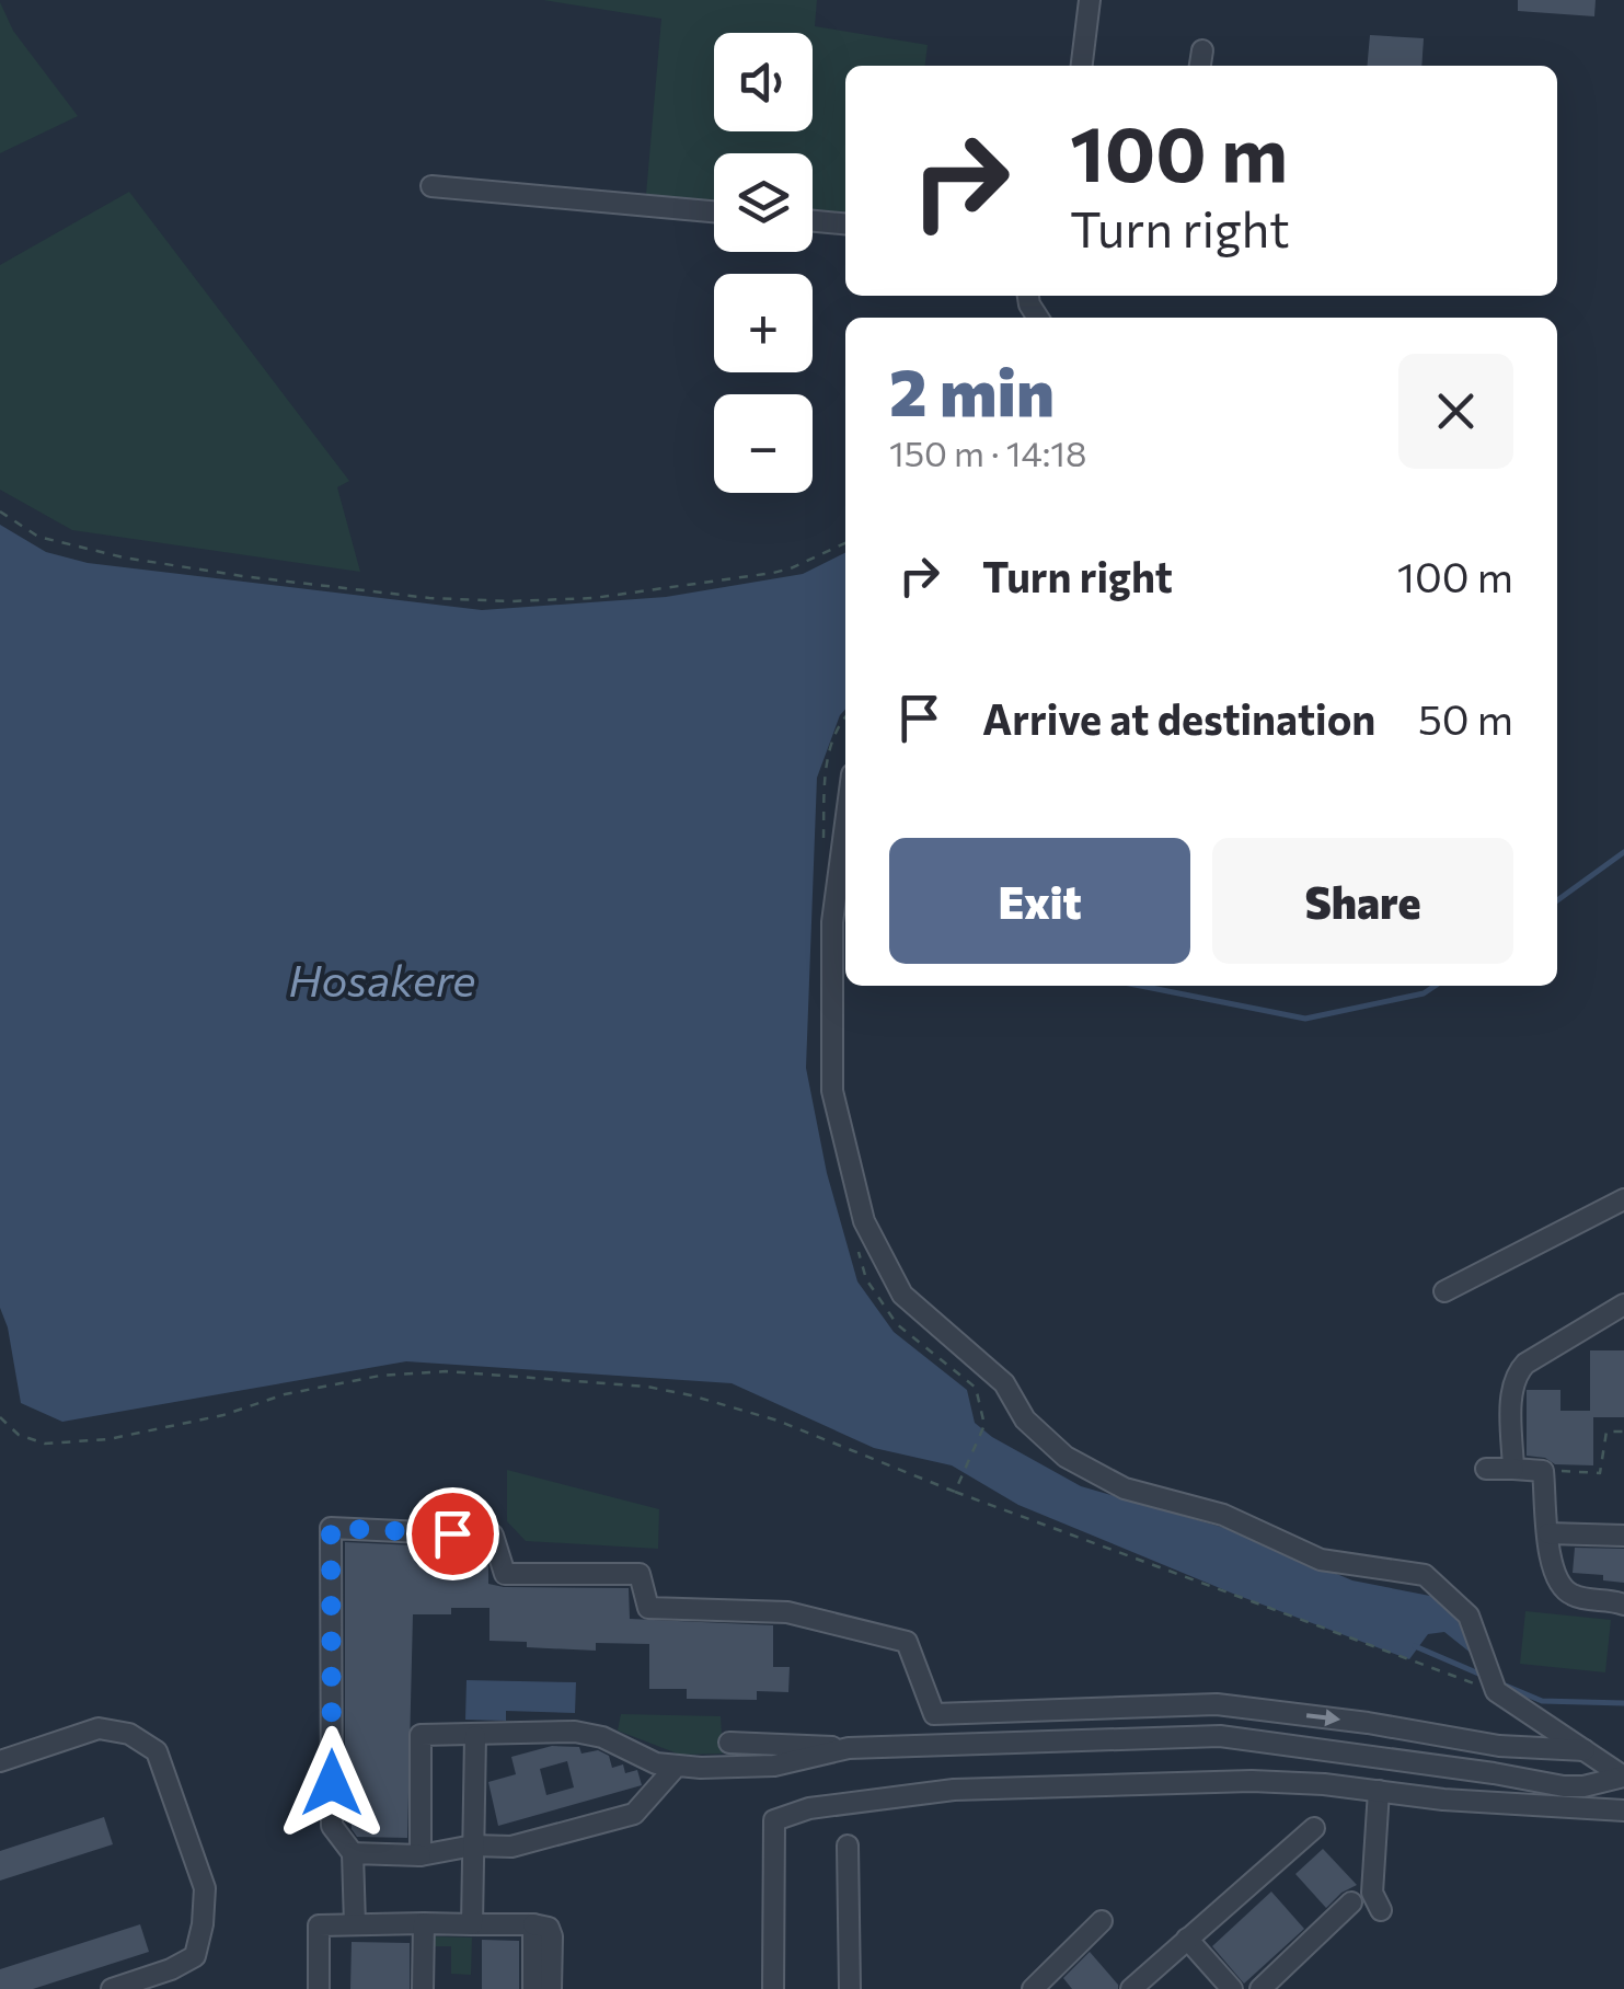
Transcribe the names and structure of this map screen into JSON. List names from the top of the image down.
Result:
{
  "water": ["Hosakere"],
  "page": {
    "map_buttons": ["+", "−"],
    "turn": ["100 m", "Turn right"],
    "heading": ["2 min", "150 m · 14:18"],
    "list": [
      {
        "name": "Turn right",
        "value": "100 m"
      },
      {
        "name": "Arrive at destination",
        "value": "50 m"
      }
    ],
    "buttons": ["Exit", "Share"]
  }
}
